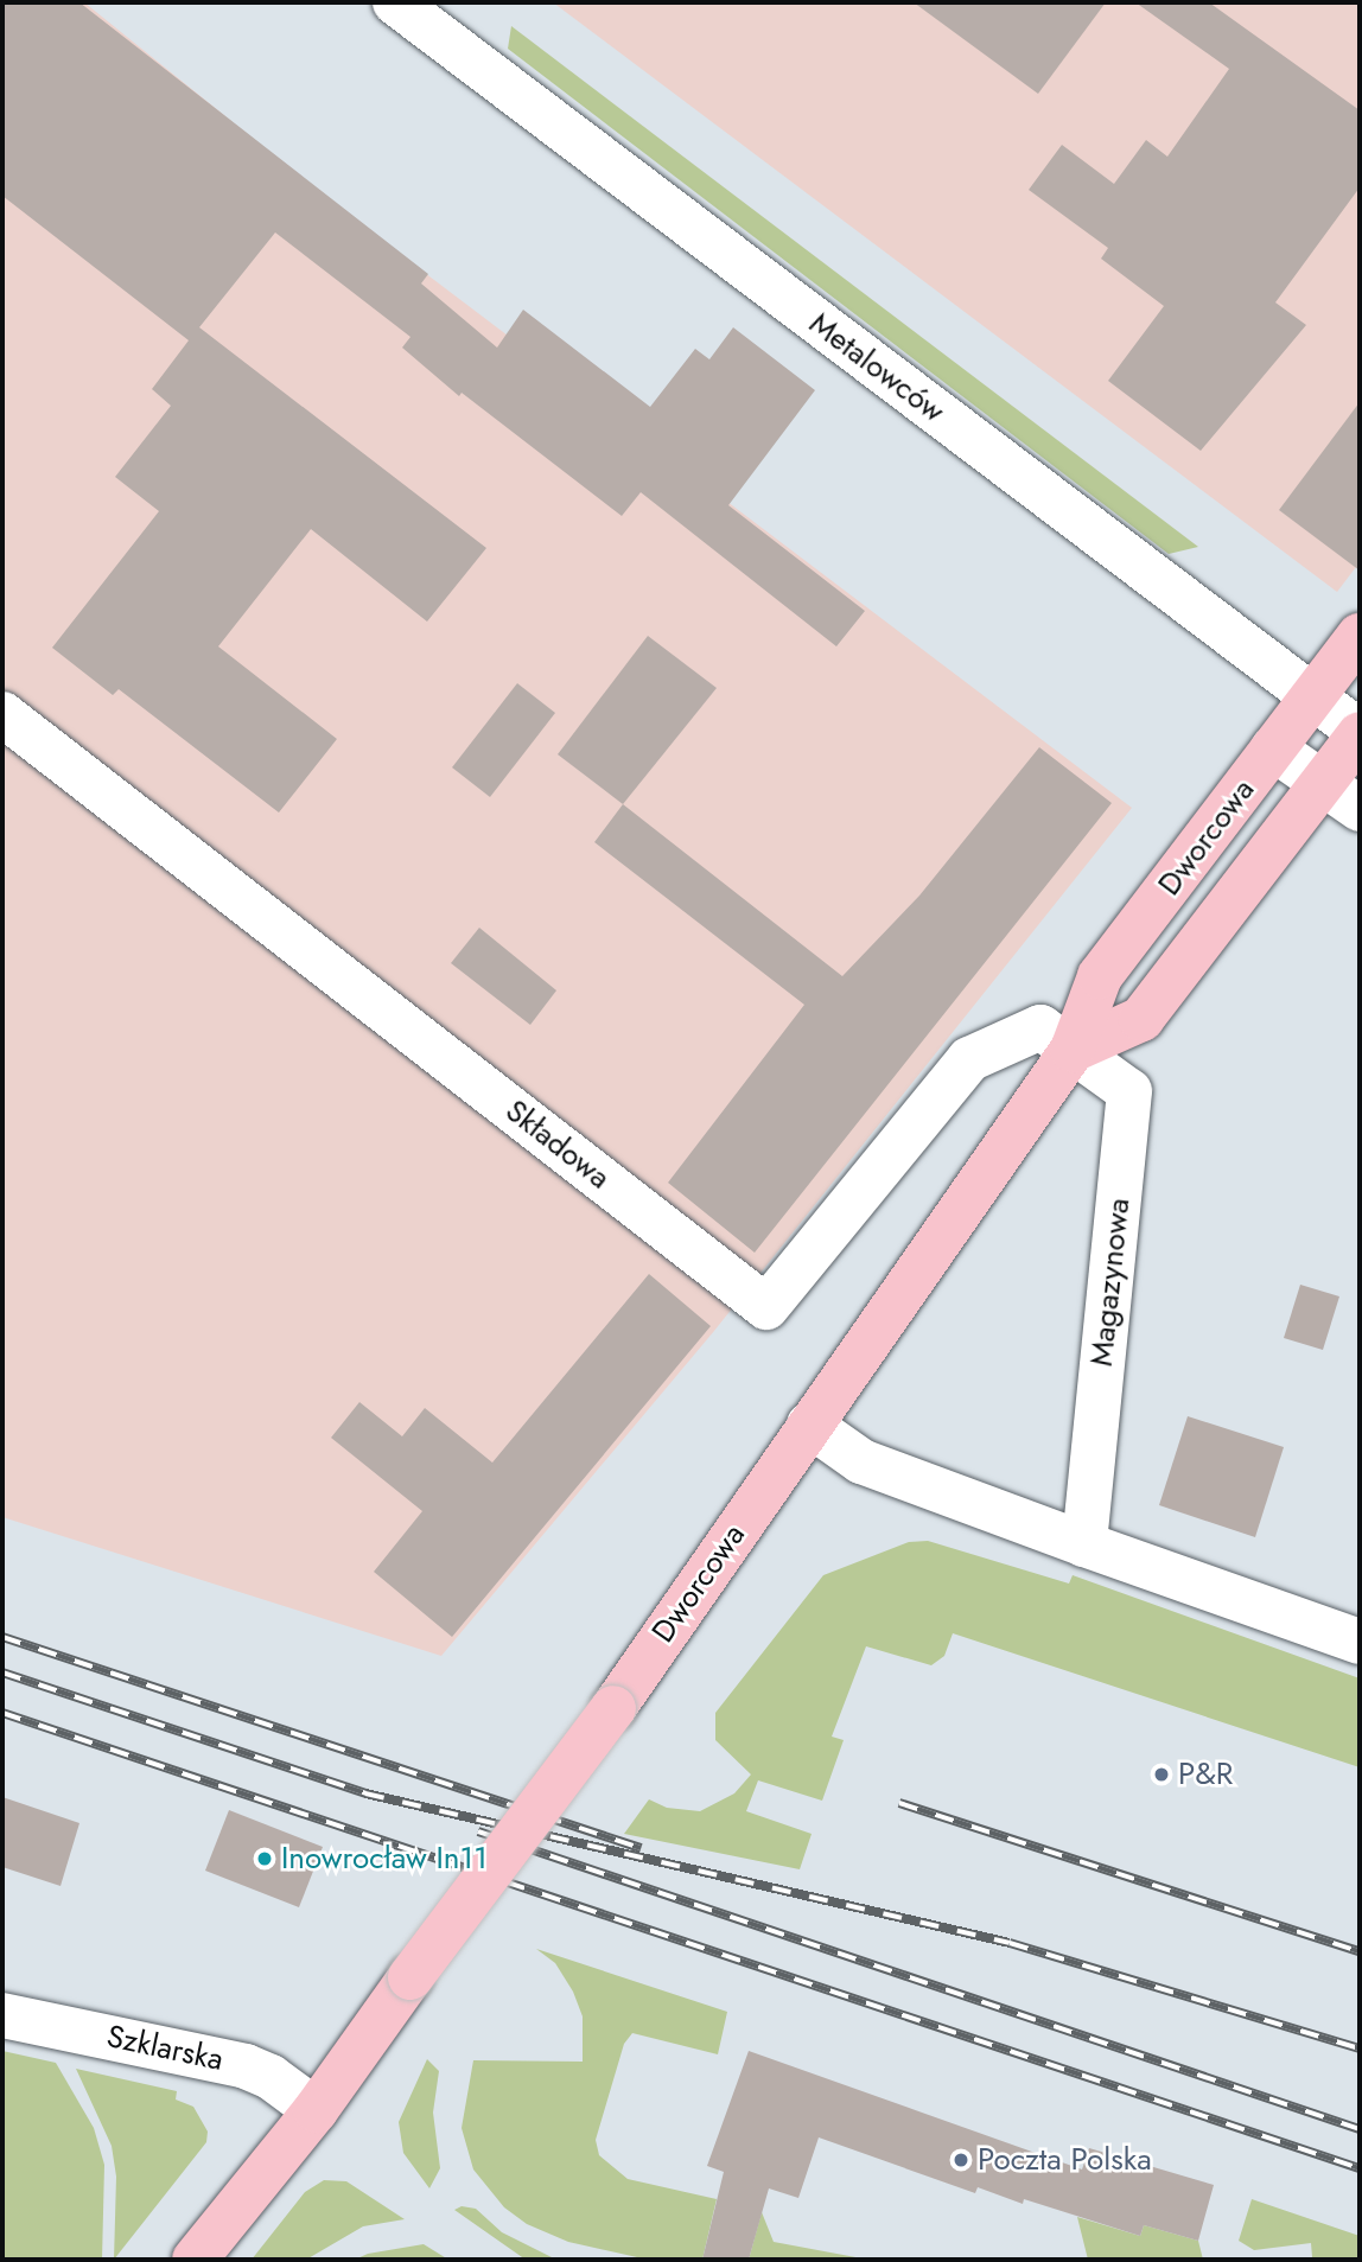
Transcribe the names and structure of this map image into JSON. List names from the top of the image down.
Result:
{
  "streets": {
    "main road": ["Dworcowa"],
    "street": [
      "Metalowców",
      "Składowa",
      "Magazynowa",
      "Szklarska"
    ]
  },
  "crossings": [
    ["Metalowców", "Dworcowa"],
    ["Dworcowa", "Składowa"],
    ["Dworcowa", "Magazynowa"],
    ["Dworcowa", "Szklarska"],
    ["Składowa", "Magazynowa"]
  ],
  "places": ["P&R", "Inowrocław In11", "Poczta Polska"]
}
